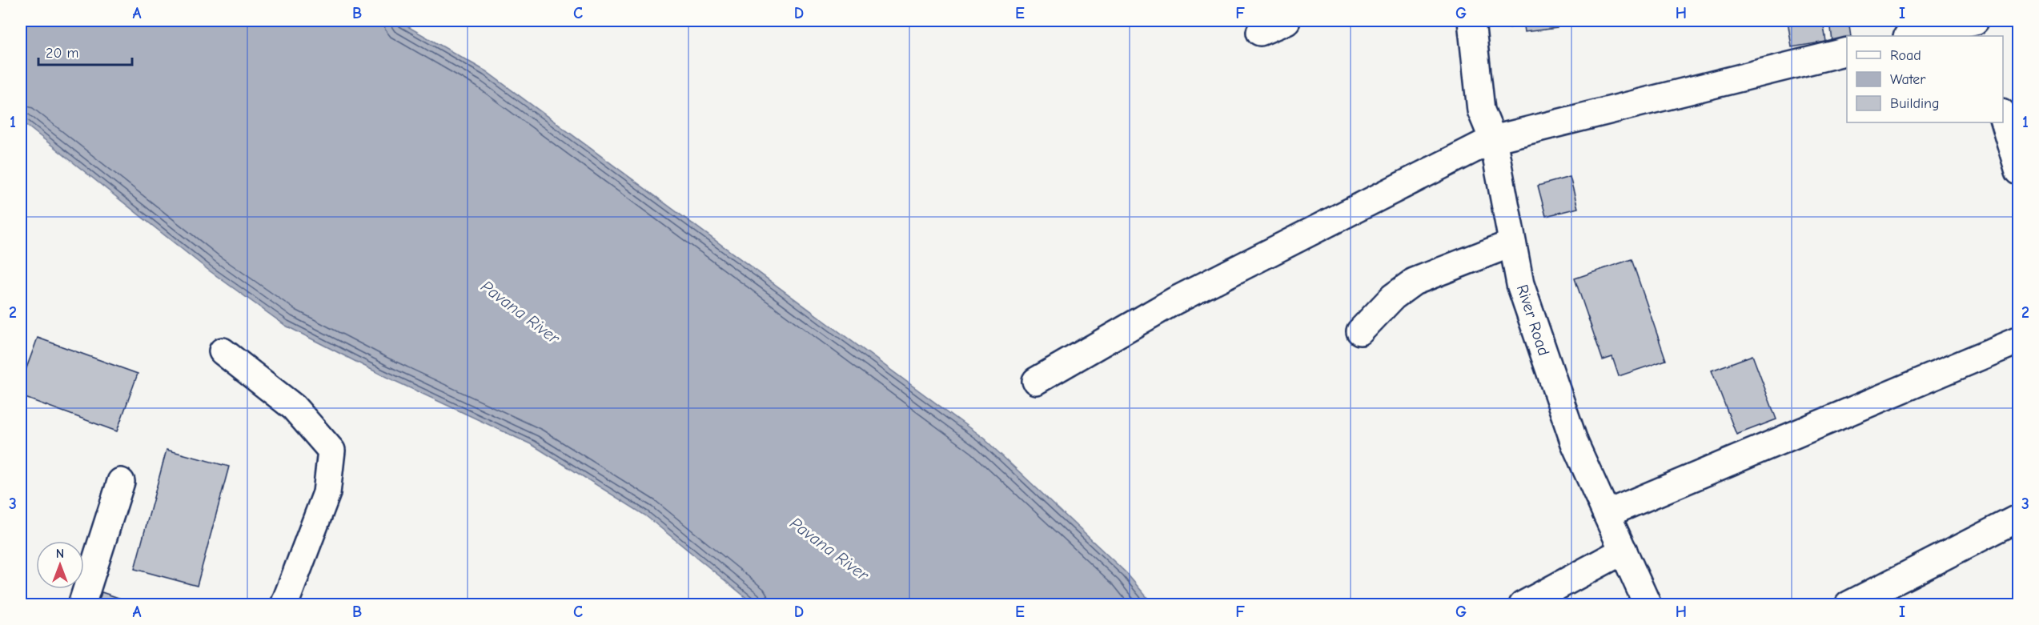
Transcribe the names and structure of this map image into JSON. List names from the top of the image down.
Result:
{
  "streets": {
    "street": ["River Road"]
  },
  "water": ["Pavana River"],
  "legend": ["Road", "Water", "Building"],
  "scale_bar": "20 m",
  "north": "top",
  "grid": {
    "columns": [
      "A",
      "B",
      "C",
      "D",
      "E",
      "F",
      "G",
      "H",
      "I"
    ],
    "rows": ["1", "2", "3"]
  }
}
